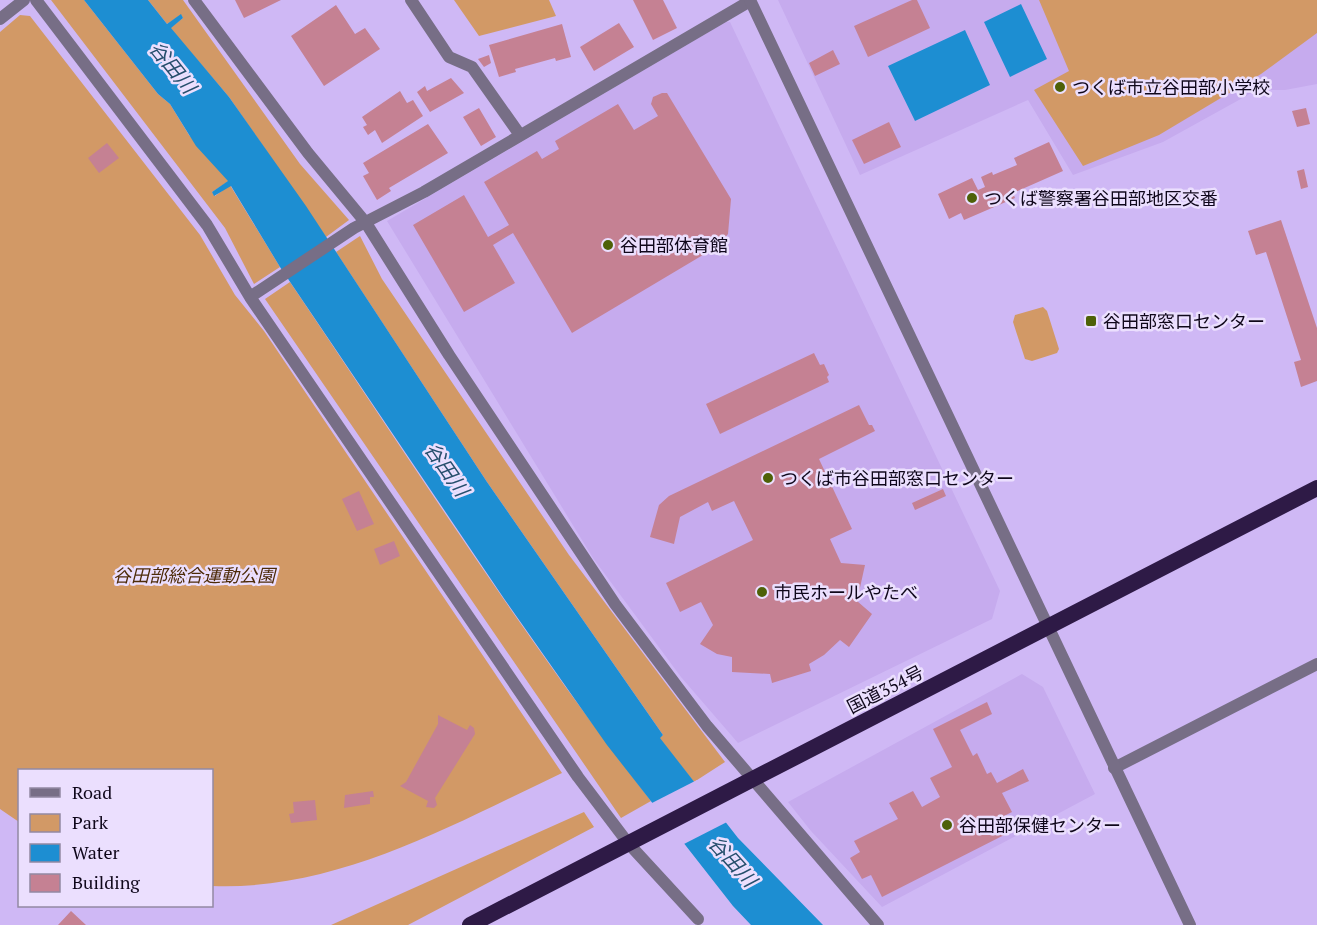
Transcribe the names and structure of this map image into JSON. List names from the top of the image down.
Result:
{
  "streets": {
    "highway": ["国道354号"]
  },
  "water": ["谷田川"],
  "parks": ["谷田部総合運動公園"],
  "places": {
    "other": [
      "つくば市立谷田部小学校",
      "つくば警察署谷田部地区交番",
      "谷田部体育館",
      "つくば市谷田部窓口センター",
      "市民ホールやたべ",
      "谷田部保健センター"
    ],
    "transit": ["谷田部窓口センター"]
  },
  "legend": [
    "Road",
    "Park",
    "Water",
    "Building"
  ]
}
